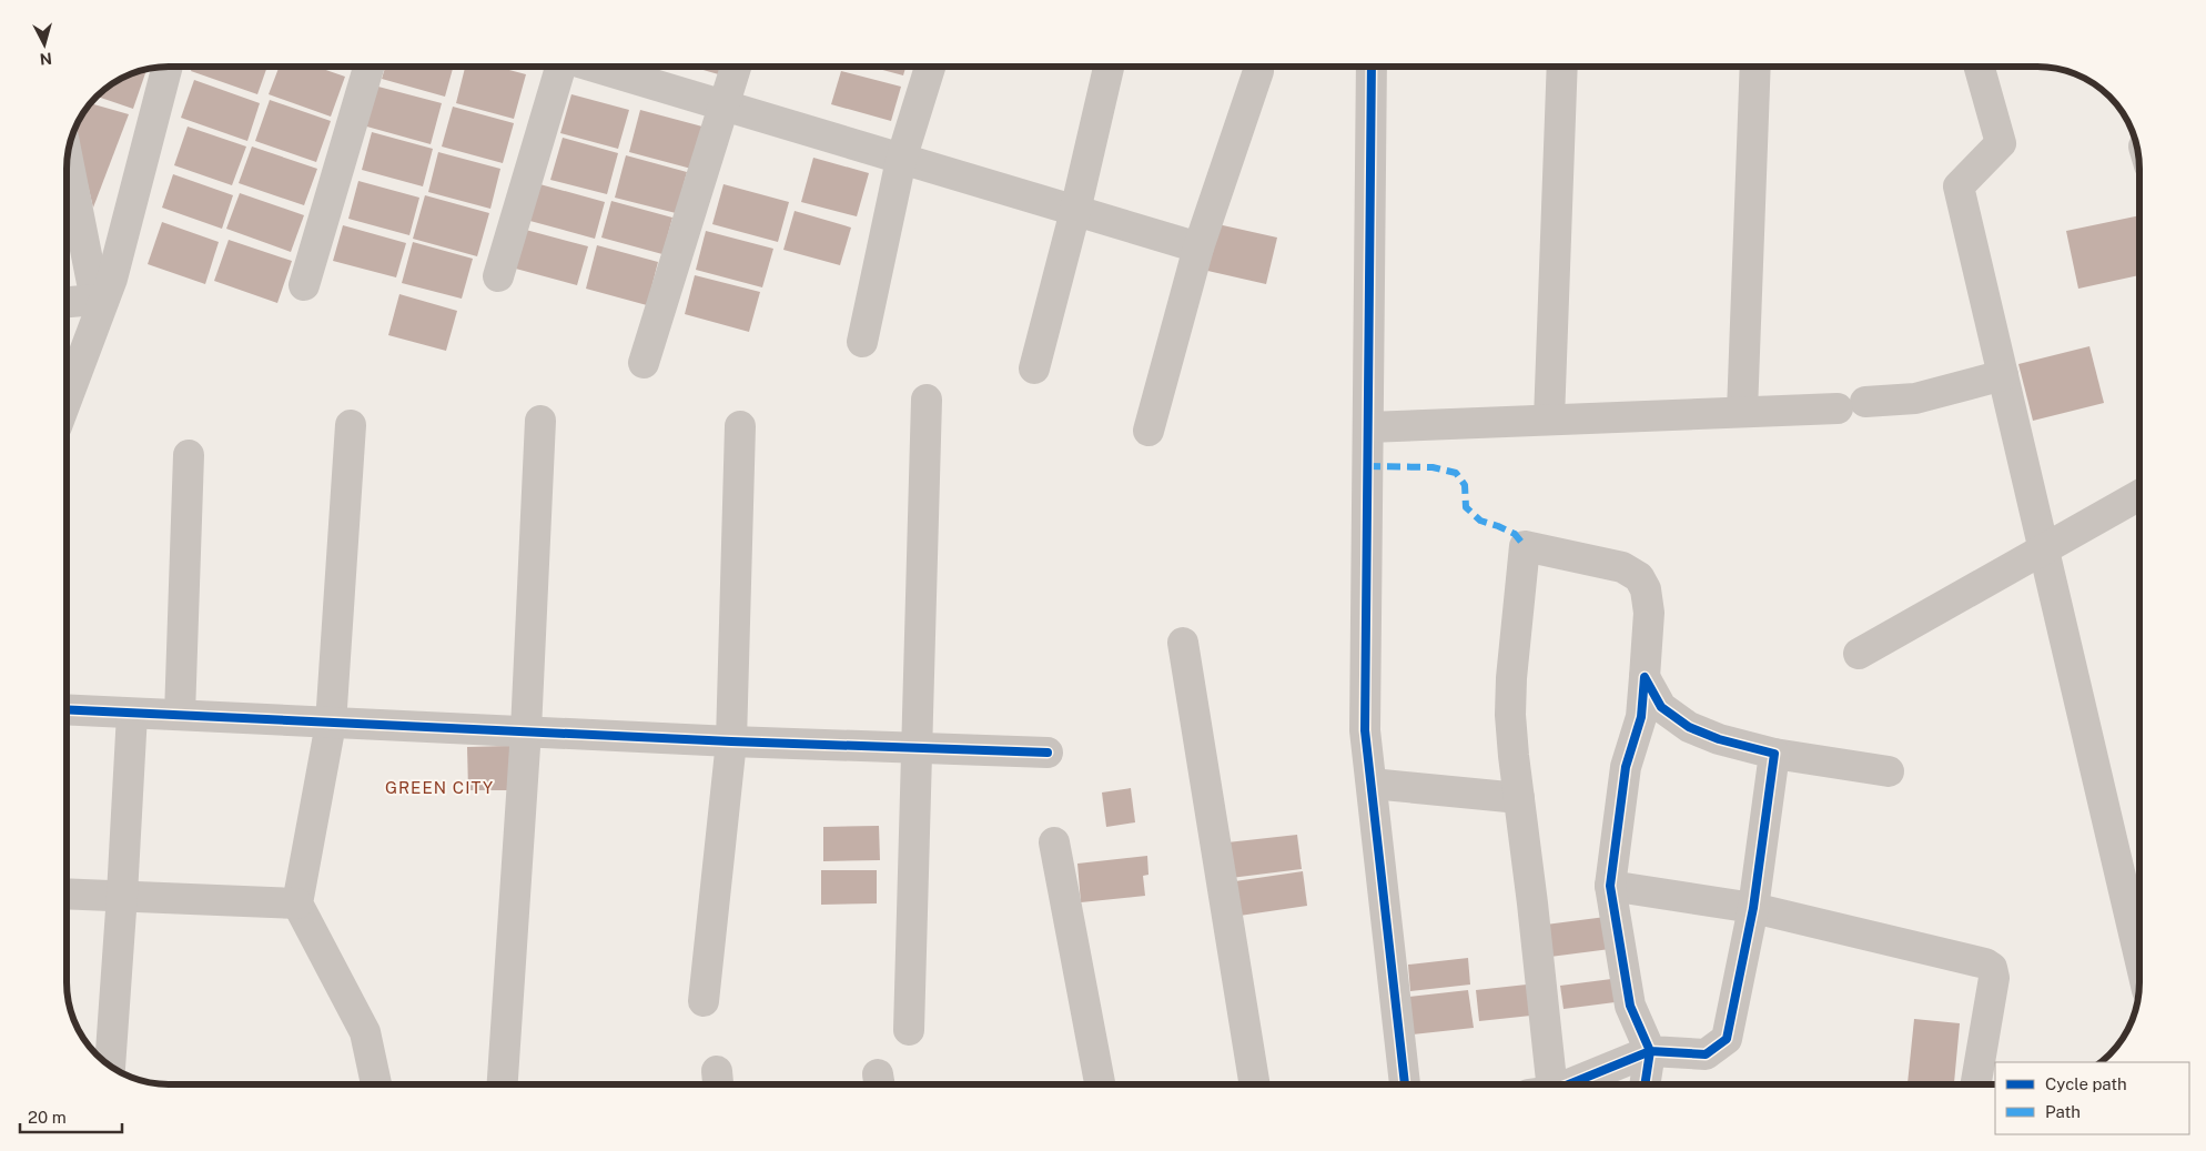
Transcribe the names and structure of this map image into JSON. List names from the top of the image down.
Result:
{
  "districts": ["GREEN CITY"],
  "legend": ["Cycle path", "Path"],
  "scale_bar": "20 m",
  "north": "bottom"
}
